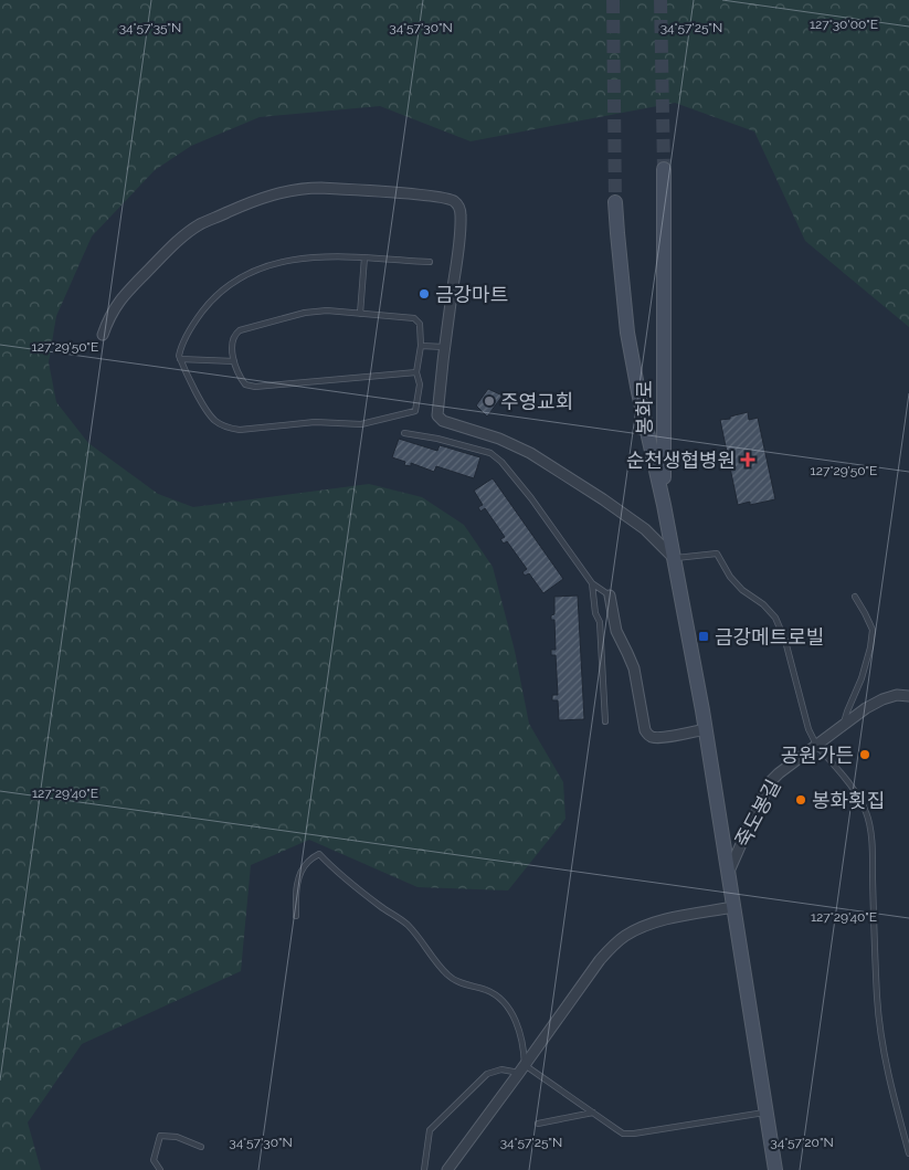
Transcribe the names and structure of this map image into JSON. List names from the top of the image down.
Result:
{
  "streets": {
    "main road": ["봉화로"],
    "street": ["죽도봉길"]
  },
  "places": {
    "other": [
      "금강마트",
      "주영교회",
      "공원가든",
      "봉화횟집"
    ],
    "health": ["순천생협병원"],
    "transit": ["금강메트로빌"]
  },
  "coordinates": [
    "127°30'00\"E",
    "34°57'35\"N",
    "34°57'30\"N",
    "34°57'25\"N",
    "127°29'50\"E",
    "127°29'40\"E",
    "34°57'20\"N"
  ]
}
